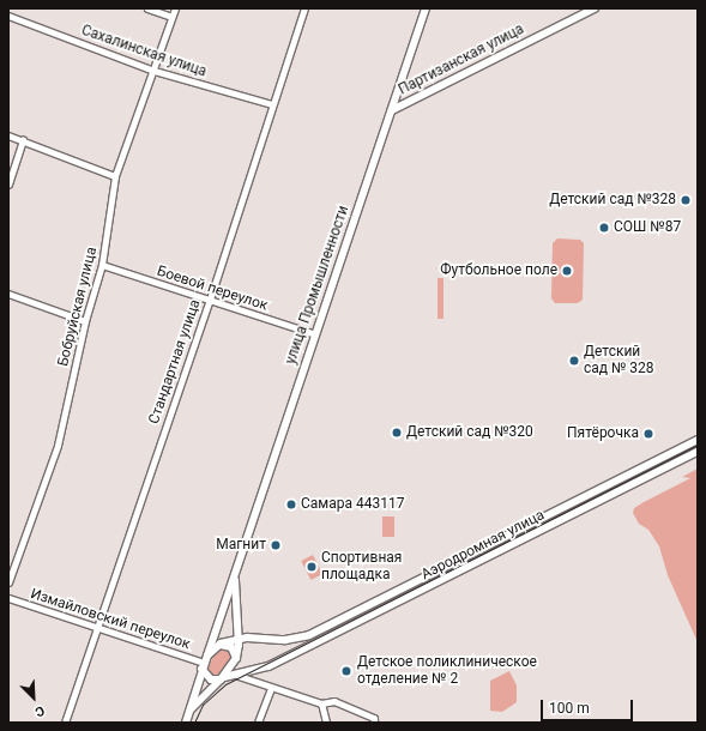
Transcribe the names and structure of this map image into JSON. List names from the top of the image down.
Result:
{
  "streets": {
    "main road": ["улица Промышленности", "Аэродромная улица"],
    "street": [
      "Сахалинская улица",
      "Партизанская улица",
      "Боевой переулок",
      "Бобруйская улица",
      "Стандартная улица",
      "Измайловский переулок"
    ]
  },
  "crossings": [
    ["Сахалинская улица", "Бобруйская улица"],
    ["Сахалинская улица", "Стандартная улица"],
    ["Партизанская улица", "улица Промышленности"],
    ["улица Промышленности", "Боевой переулок"],
    ["улица Промышленности", "Аэродромная улица"],
    ["улица Промышленности", "Измайловский переулок"],
    ["Боевой переулок", "Бобруйская улица"],
    ["Боевой переулок", "Стандартная улица"],
    ["Стандартная улица", "Измайловский переулок"],
    ["Аэродромная улица", "Измайловский переулок"]
  ],
  "places": [
    "Детский сад №328",
    "СОШ №87",
    "Футбольное поле",
    "Детский сад № 328",
    "Детский сад №320",
    "Пятёрочка",
    "Самара 443117",
    "Магнит",
    "Спортивная площадка",
    "Детское поликлиническое отделение № 2"
  ],
  "scale_bar": "100 m",
  "north": "bottom right"
}
